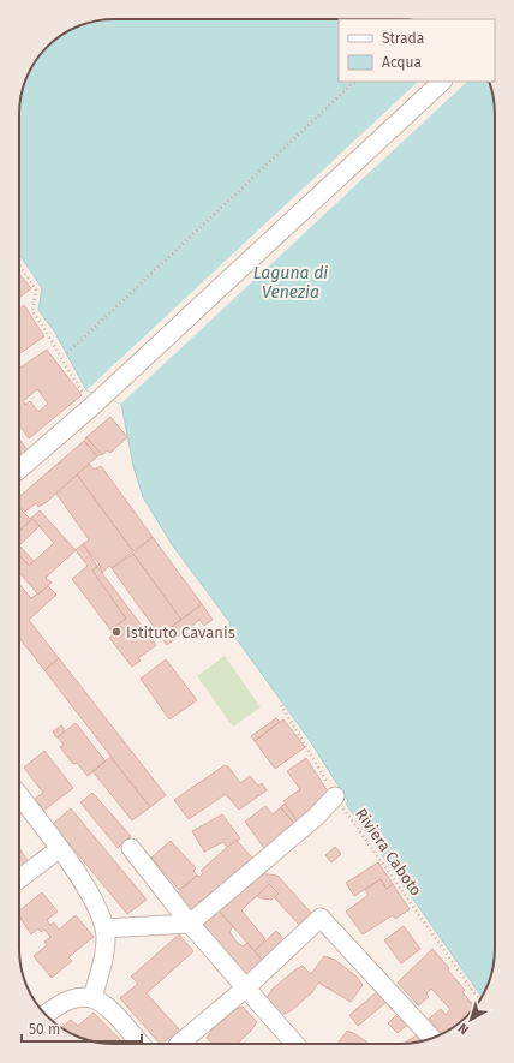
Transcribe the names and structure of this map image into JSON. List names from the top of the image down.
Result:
{
  "streets": {
    "path": ["Riviera Caboto"]
  },
  "water": ["Laguna di Venezia"],
  "places": ["Istituto Cavanis"],
  "legend": ["Strada", "Acqua"],
  "scale_bar": "50 m",
  "north": "bottom left"
}
